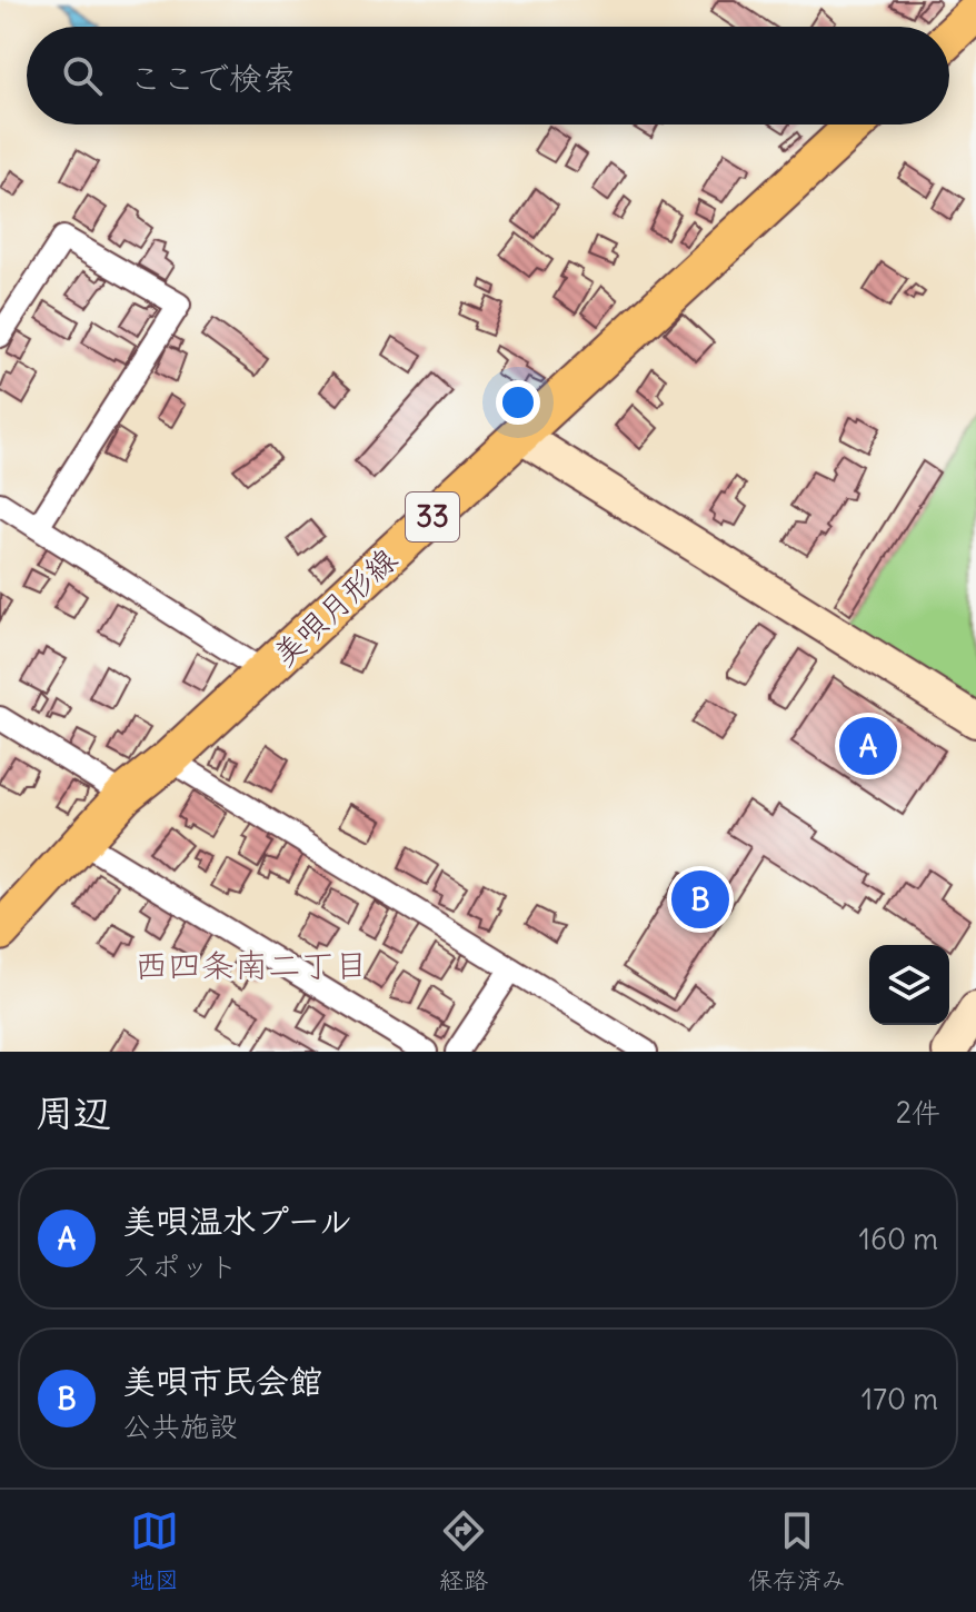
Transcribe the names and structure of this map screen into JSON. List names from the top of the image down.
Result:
{
  "streets": {
    "main road": ["33", "美唄月形線"]
  },
  "districts": ["西四条南二丁目"],
  "page": {
    "search": "ここで検索",
    "pins": ["A", "B"],
    "heading": ["周辺", "2件"],
    "list": [
      {
        "mark": "A",
        "name": "美唄温水プール",
        "note": "スポット",
        "value": "160 m"
      },
      {
        "mark": "B",
        "name": "美唄市民会館",
        "note": "公共施設",
        "value": "170 m"
      }
    ],
    "nav": ["地図", "経路", "保存済み"]
  }
}
